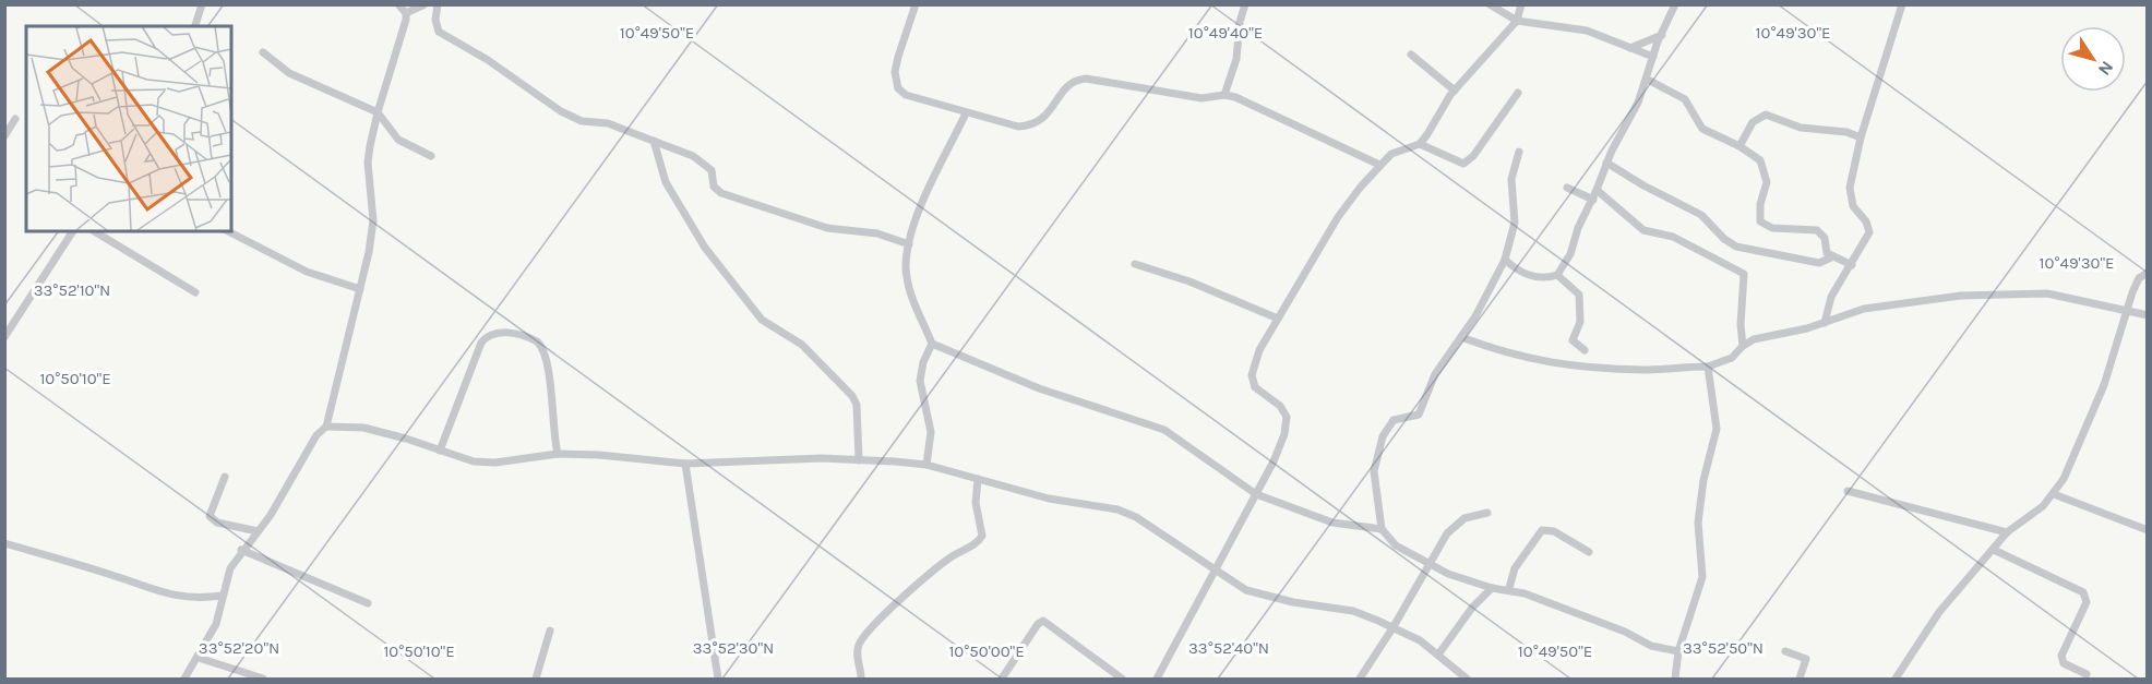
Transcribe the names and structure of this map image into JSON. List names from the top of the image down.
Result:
{
  "north": "bottom right",
  "coordinates": [
    "10°49'40\"E",
    "10°49'50\"E",
    "10°49'30\"E",
    "33°52'10\"N",
    "10°50'10\"E",
    "33°52'20\"N",
    "33°52'30\"N",
    "33°52'40\"N",
    "33°52'50\"N",
    "10°50'00\"E"
  ]
}
